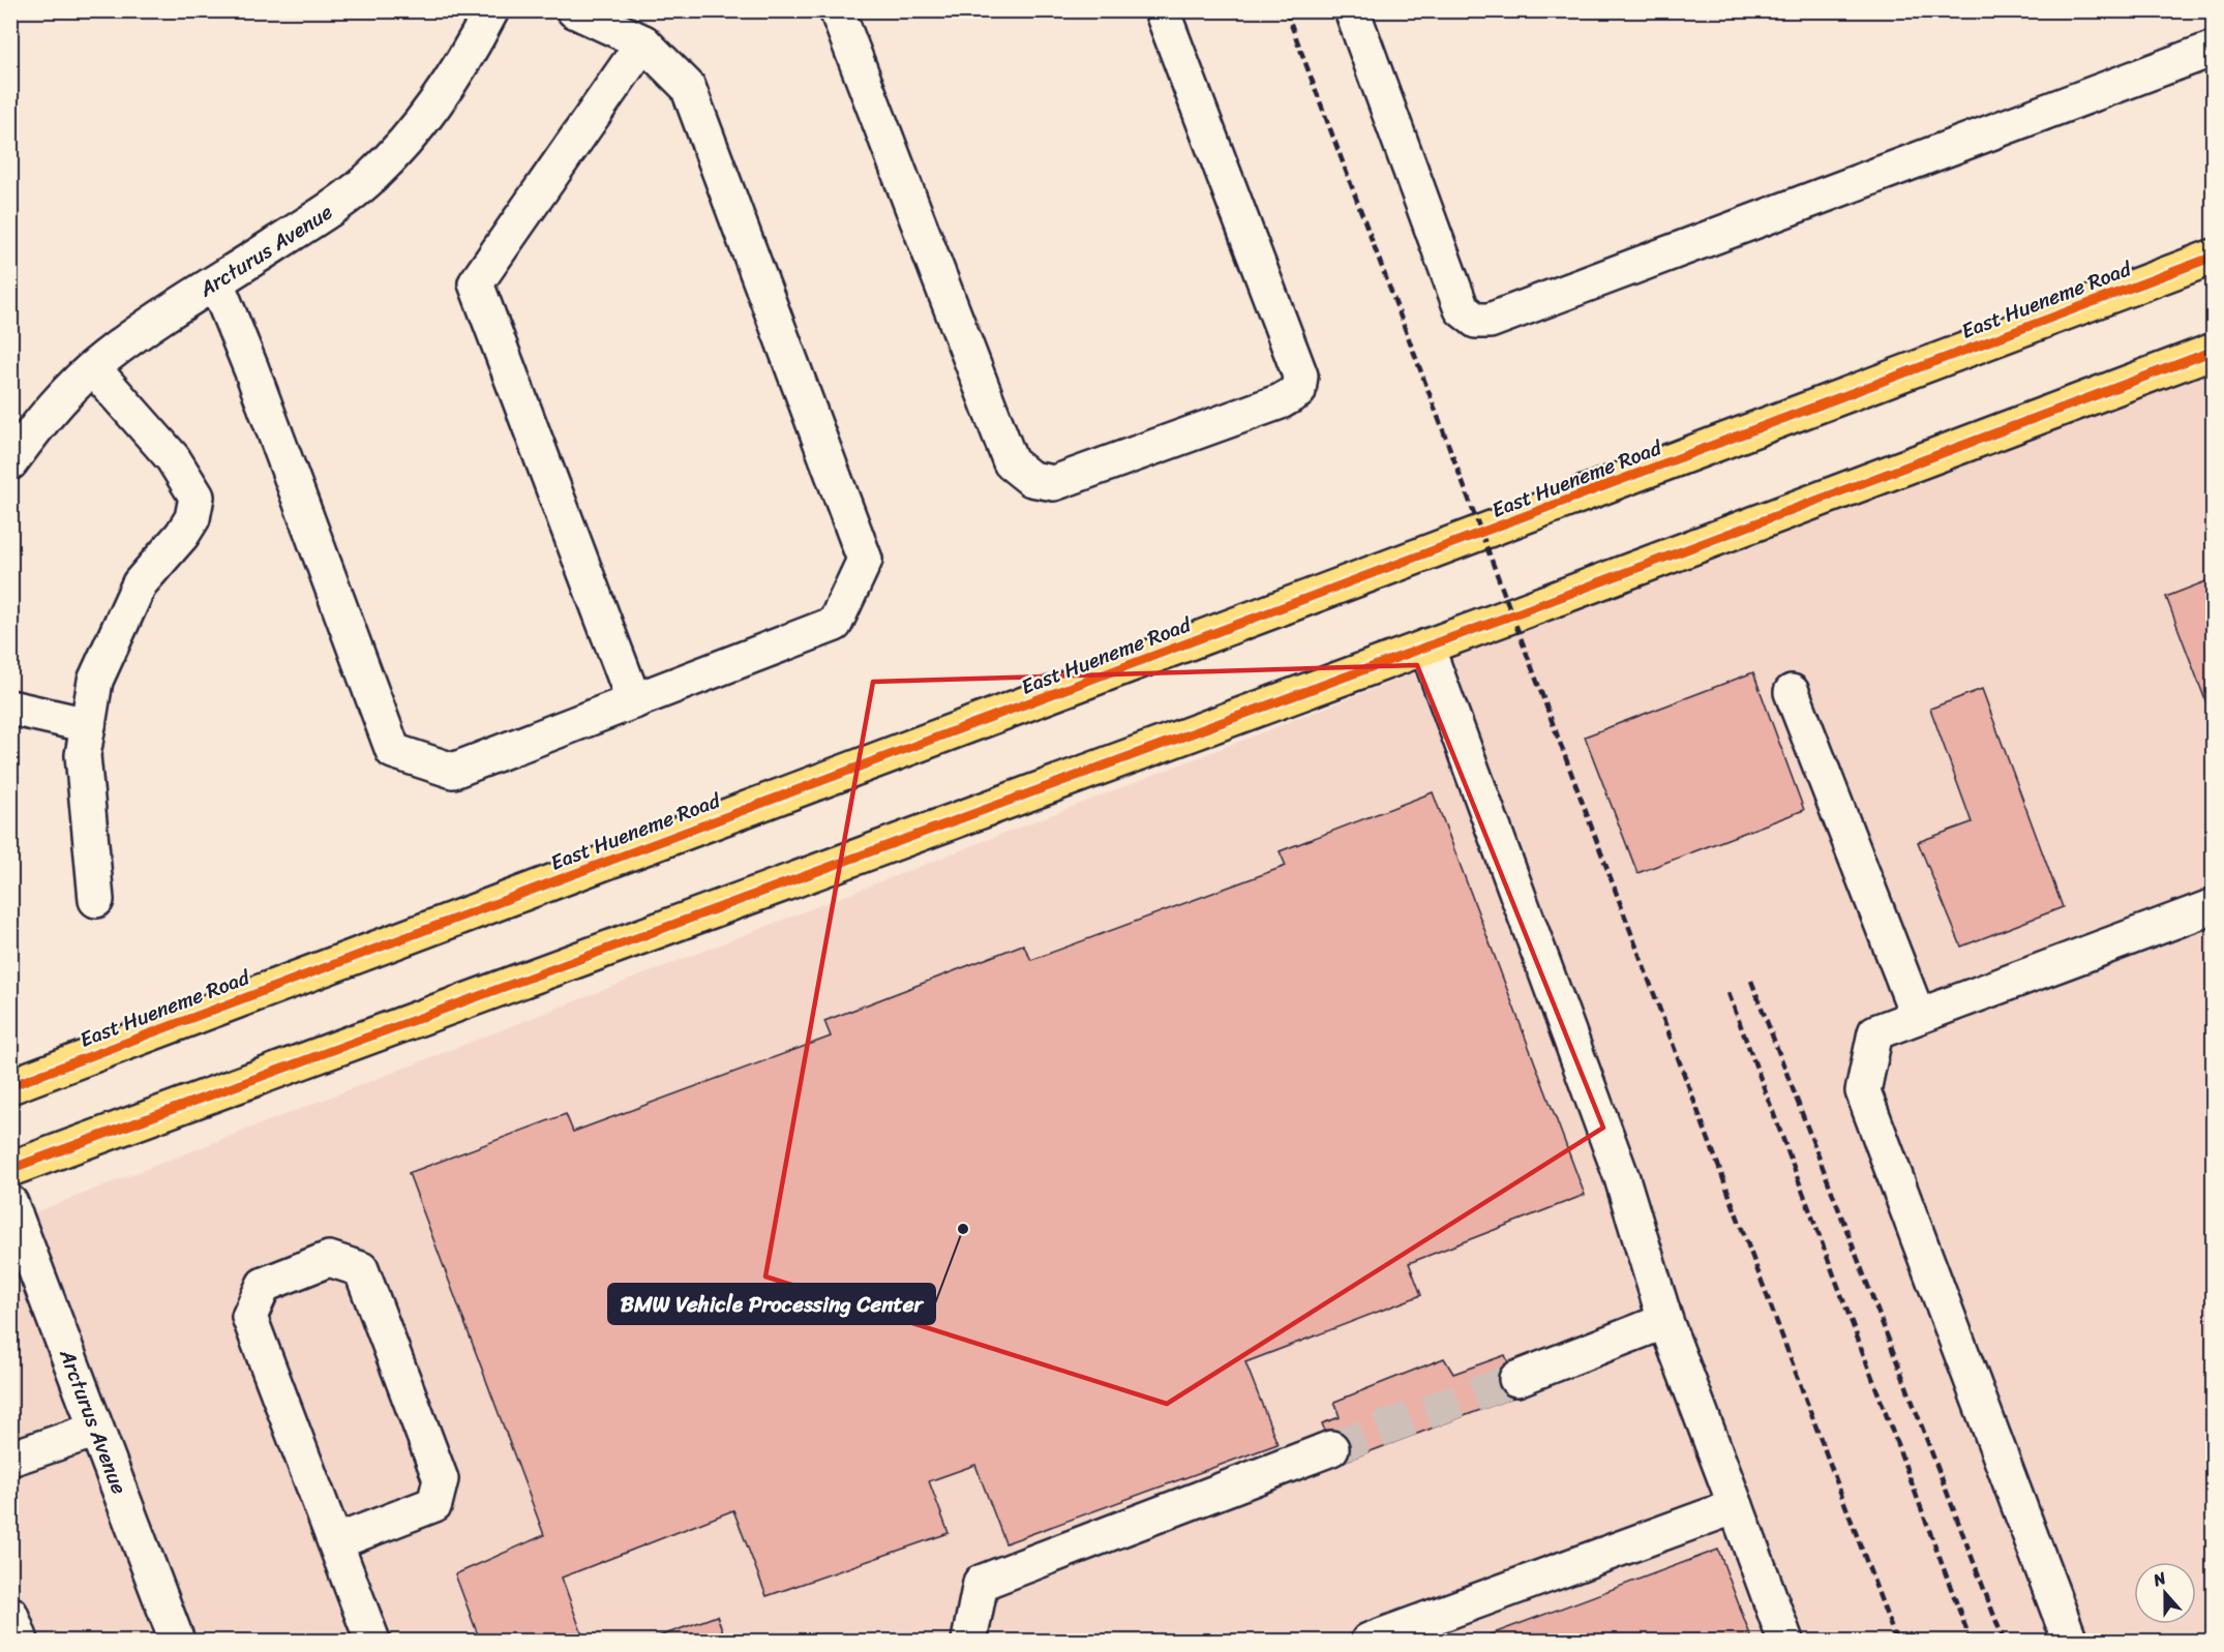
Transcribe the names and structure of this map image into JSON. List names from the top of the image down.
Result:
{
  "streets": {
    "main road": ["East Hueneme Road"],
    "street": ["Arcturus Avenue"]
  },
  "places": ["BMW Vehicle Processing Center"],
  "north": "top"
}
